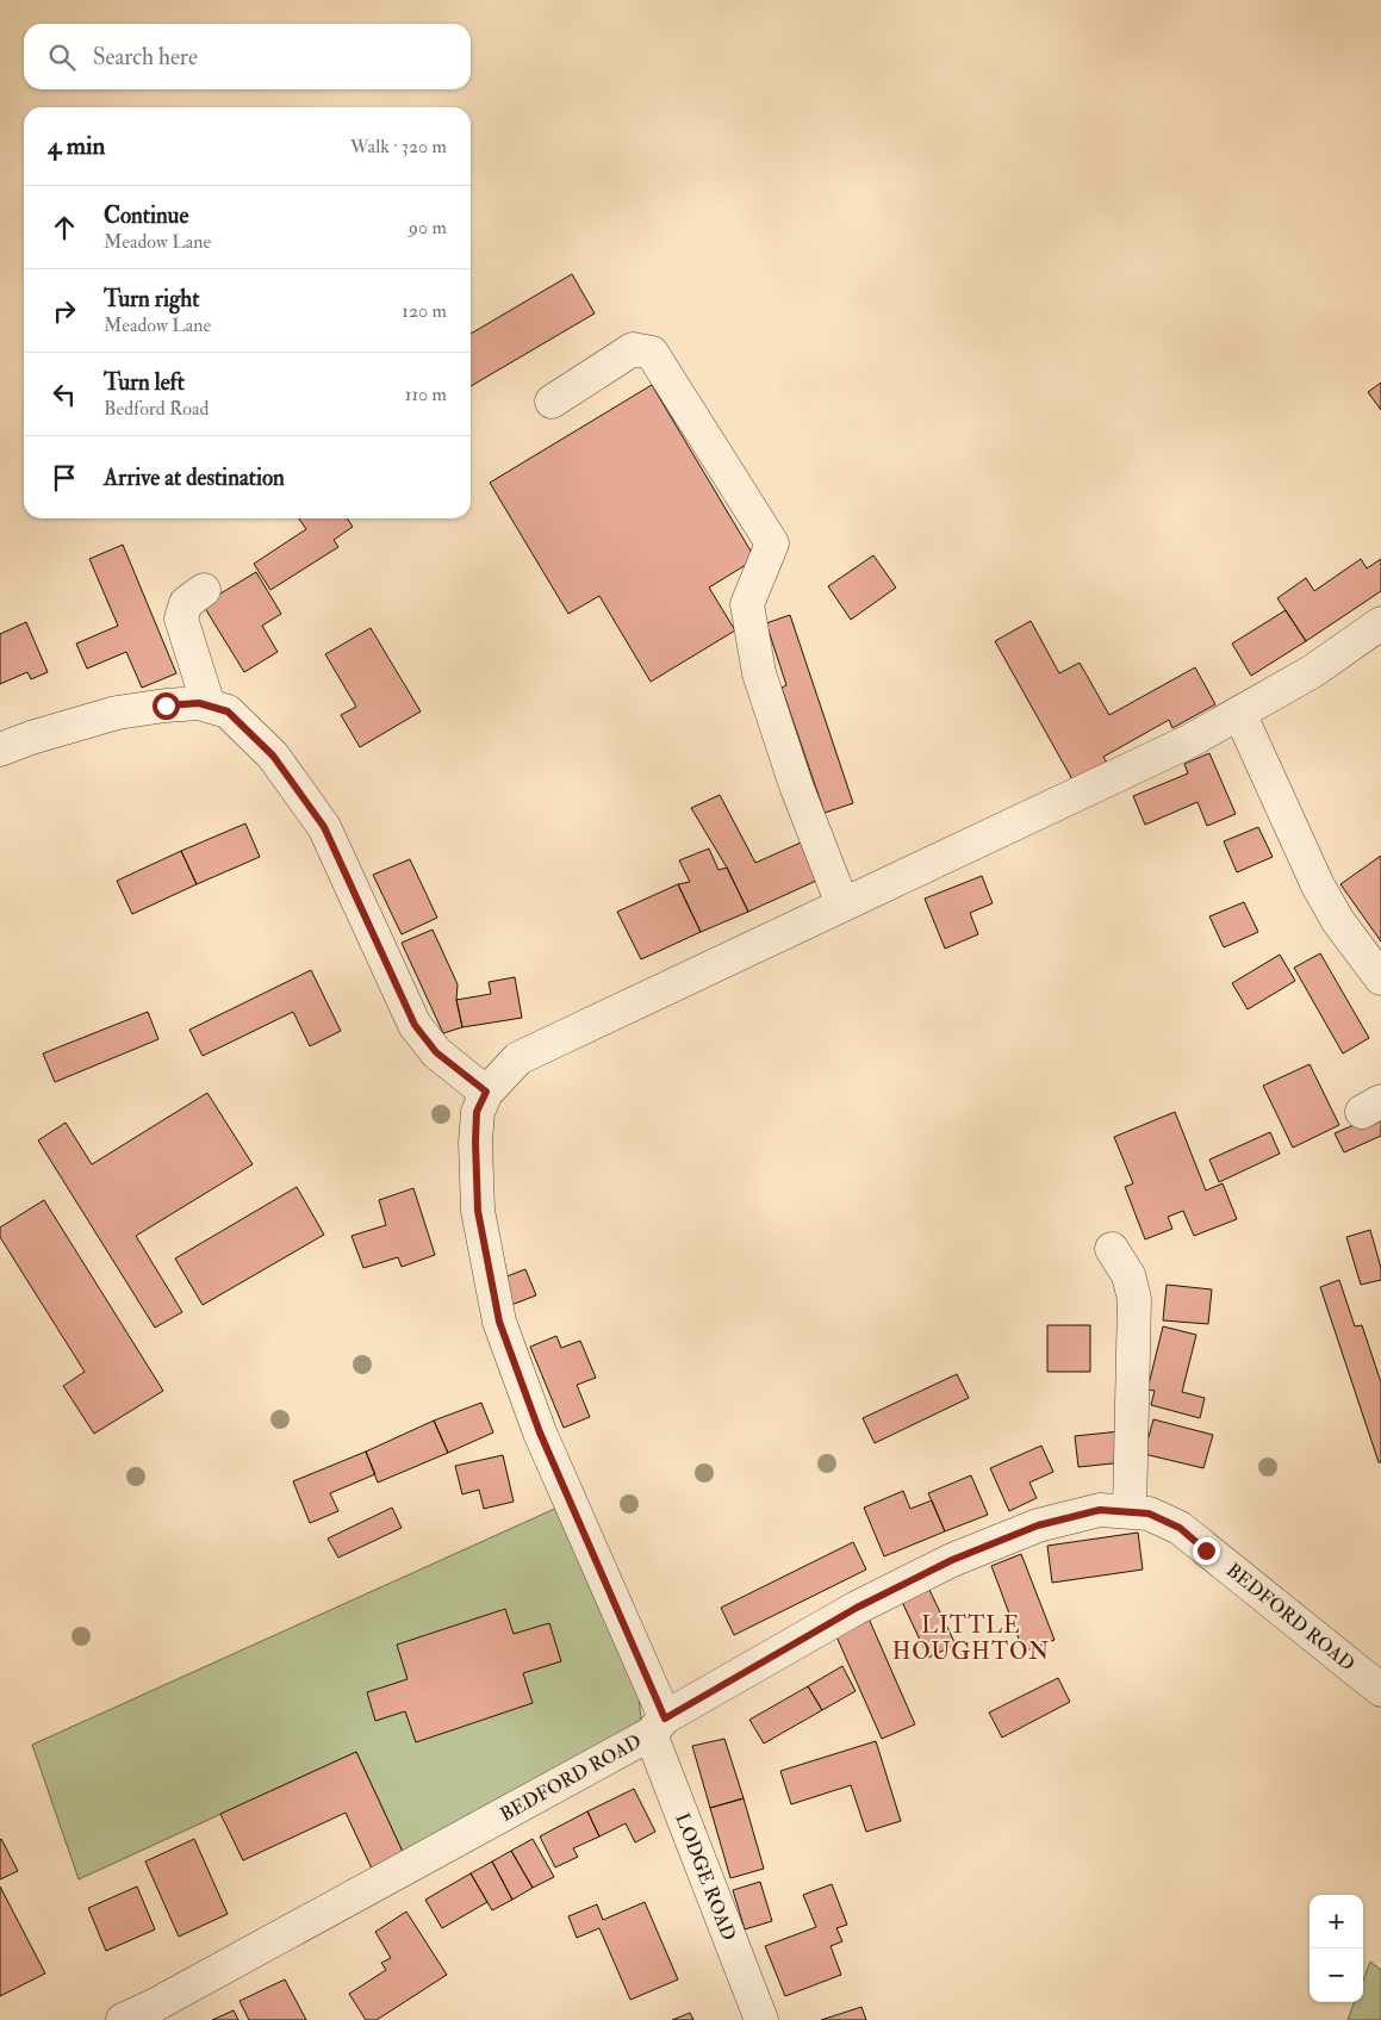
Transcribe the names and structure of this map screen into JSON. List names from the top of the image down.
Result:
{
  "streets": {
    "street": ["BEDFORD ROAD", "LODGE ROAD"]
  },
  "crossings": [
    ["BEDFORD ROAD", "LODGE ROAD"]
  ],
  "districts": ["LITTLE HOUGHTON"],
  "page": {
    "search": "Search here",
    "heading": ["4 min", "Walk · 320 m"],
    "list": [
      ["Continue", "Meadow Lane", "90 m"],
      ["Turn right", "Meadow Lane", "120 m"],
      ["Turn left", "Bedford Road", "110 m"],
      "Arrive at destination"
    ],
    "map_buttons": ["+", "−"]
  }
}
